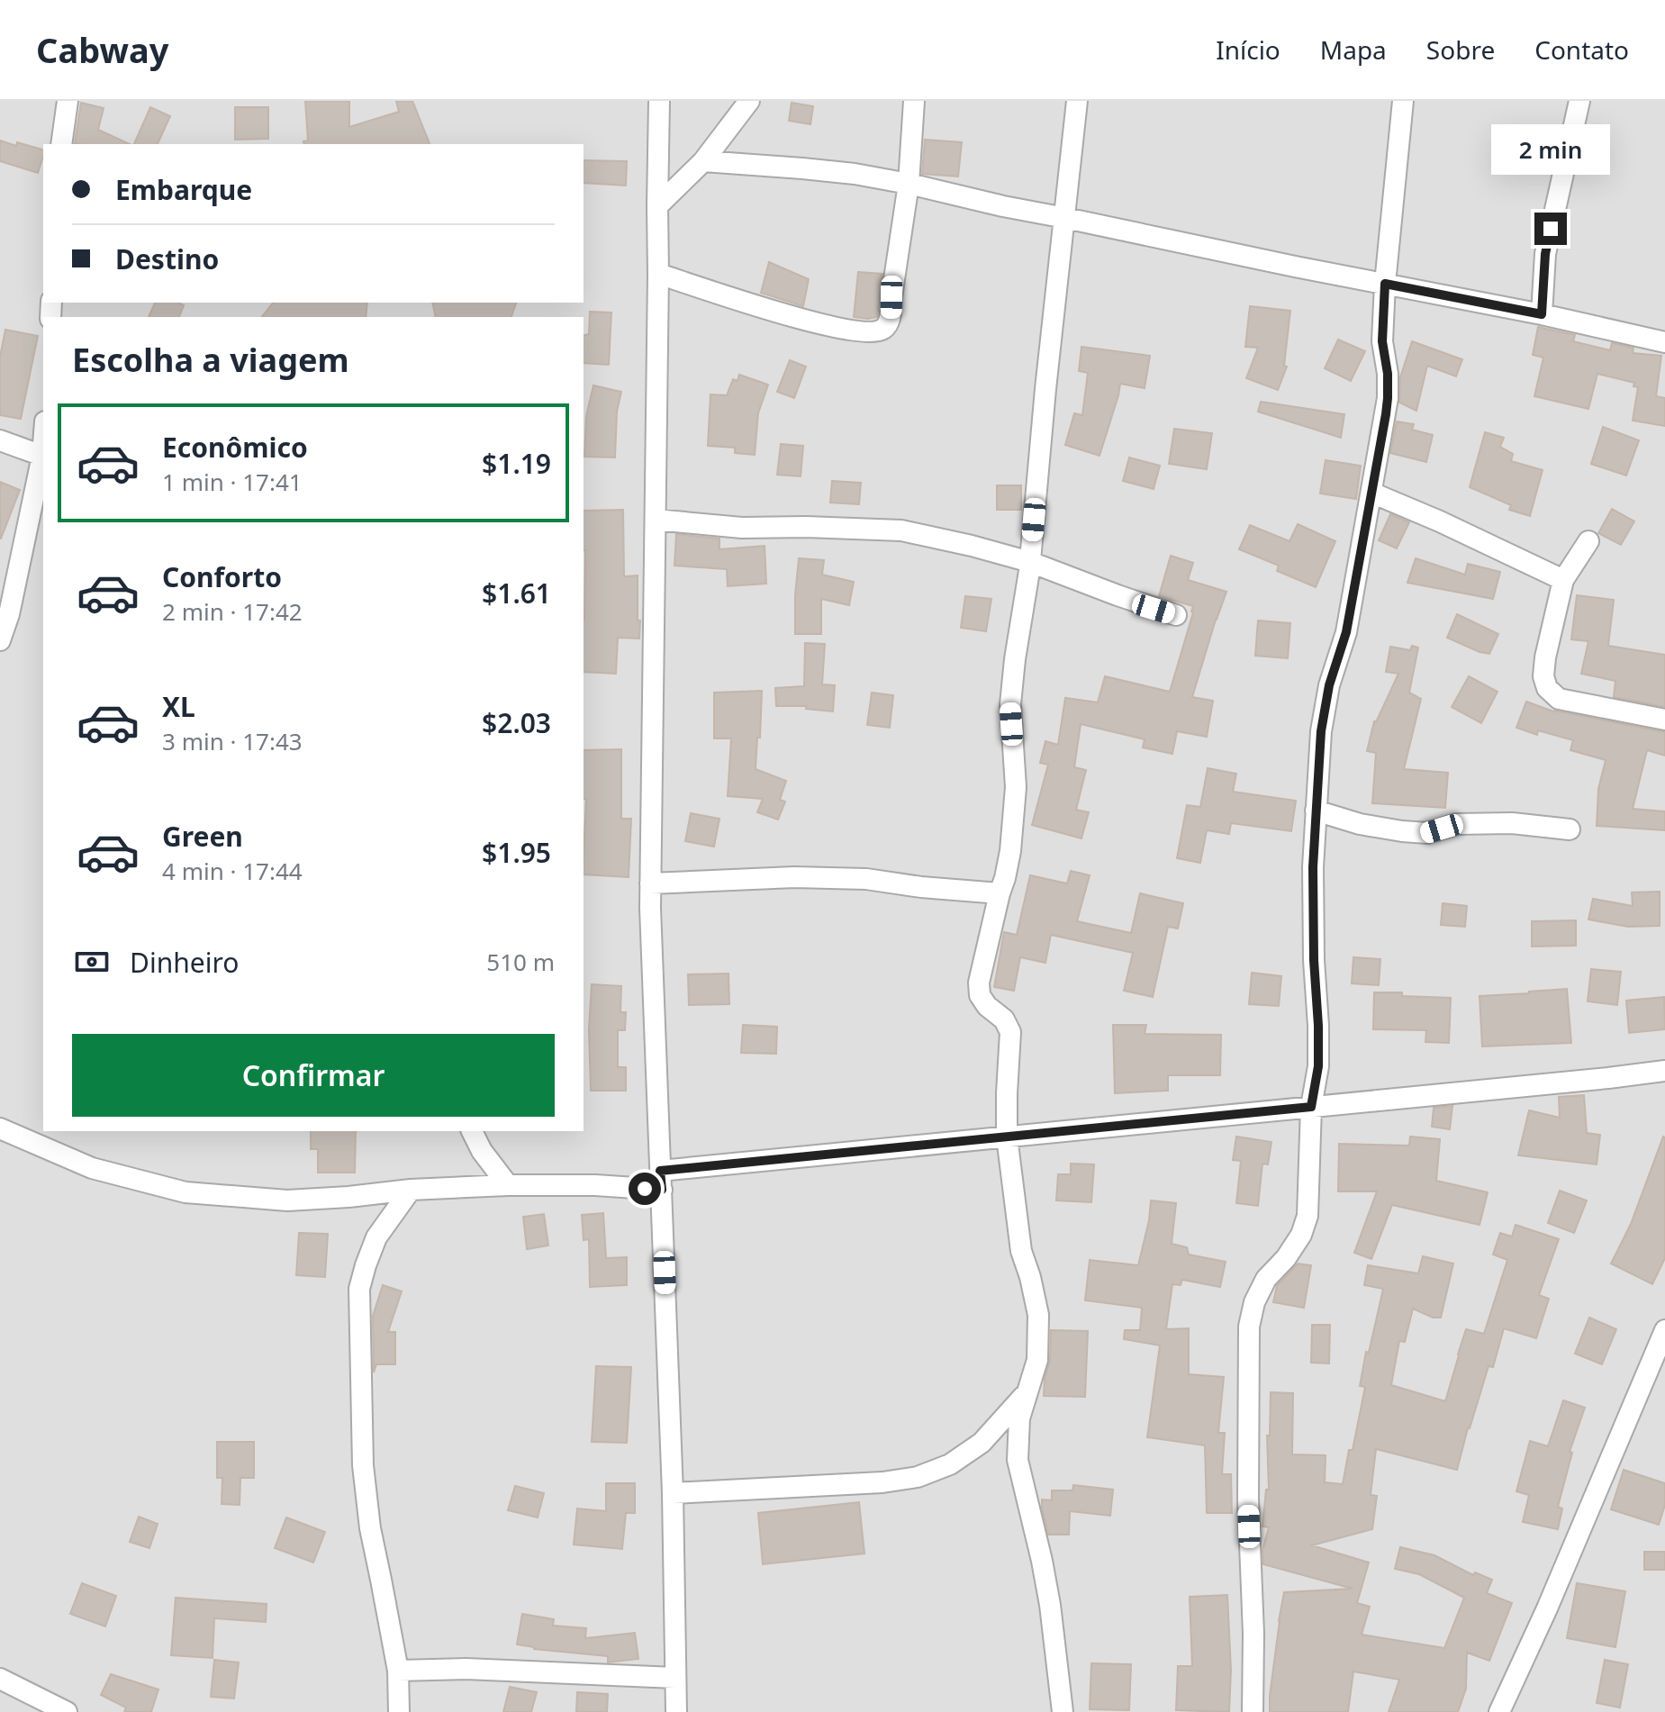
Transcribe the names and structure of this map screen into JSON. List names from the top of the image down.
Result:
{
  "page": {
    "header": "Cabway",
    "nav": [
      "Início",
      "Mapa",
      "Sobre",
      "Contato"
    ],
    "bubble": "2 min",
    "banner": ["Embarque", "Destino"],
    "heading": "Escolha a viagem",
    "list": [
      {
        "name": "Econômico",
        "note": "1 min · 17:41",
        "value": "$1.19"
      },
      {
        "name": "Conforto",
        "note": "2 min · 17:42",
        "value": "$1.61"
      },
      {
        "name": "XL",
        "note": "3 min · 17:43",
        "value": "$2.03"
      },
      {
        "name": "Green",
        "note": "4 min · 17:44",
        "value": "$1.95"
      }
    ],
    "pay": ["Dinheiro", "510 m"],
    "buttons": "Confirmar"
  }
}
